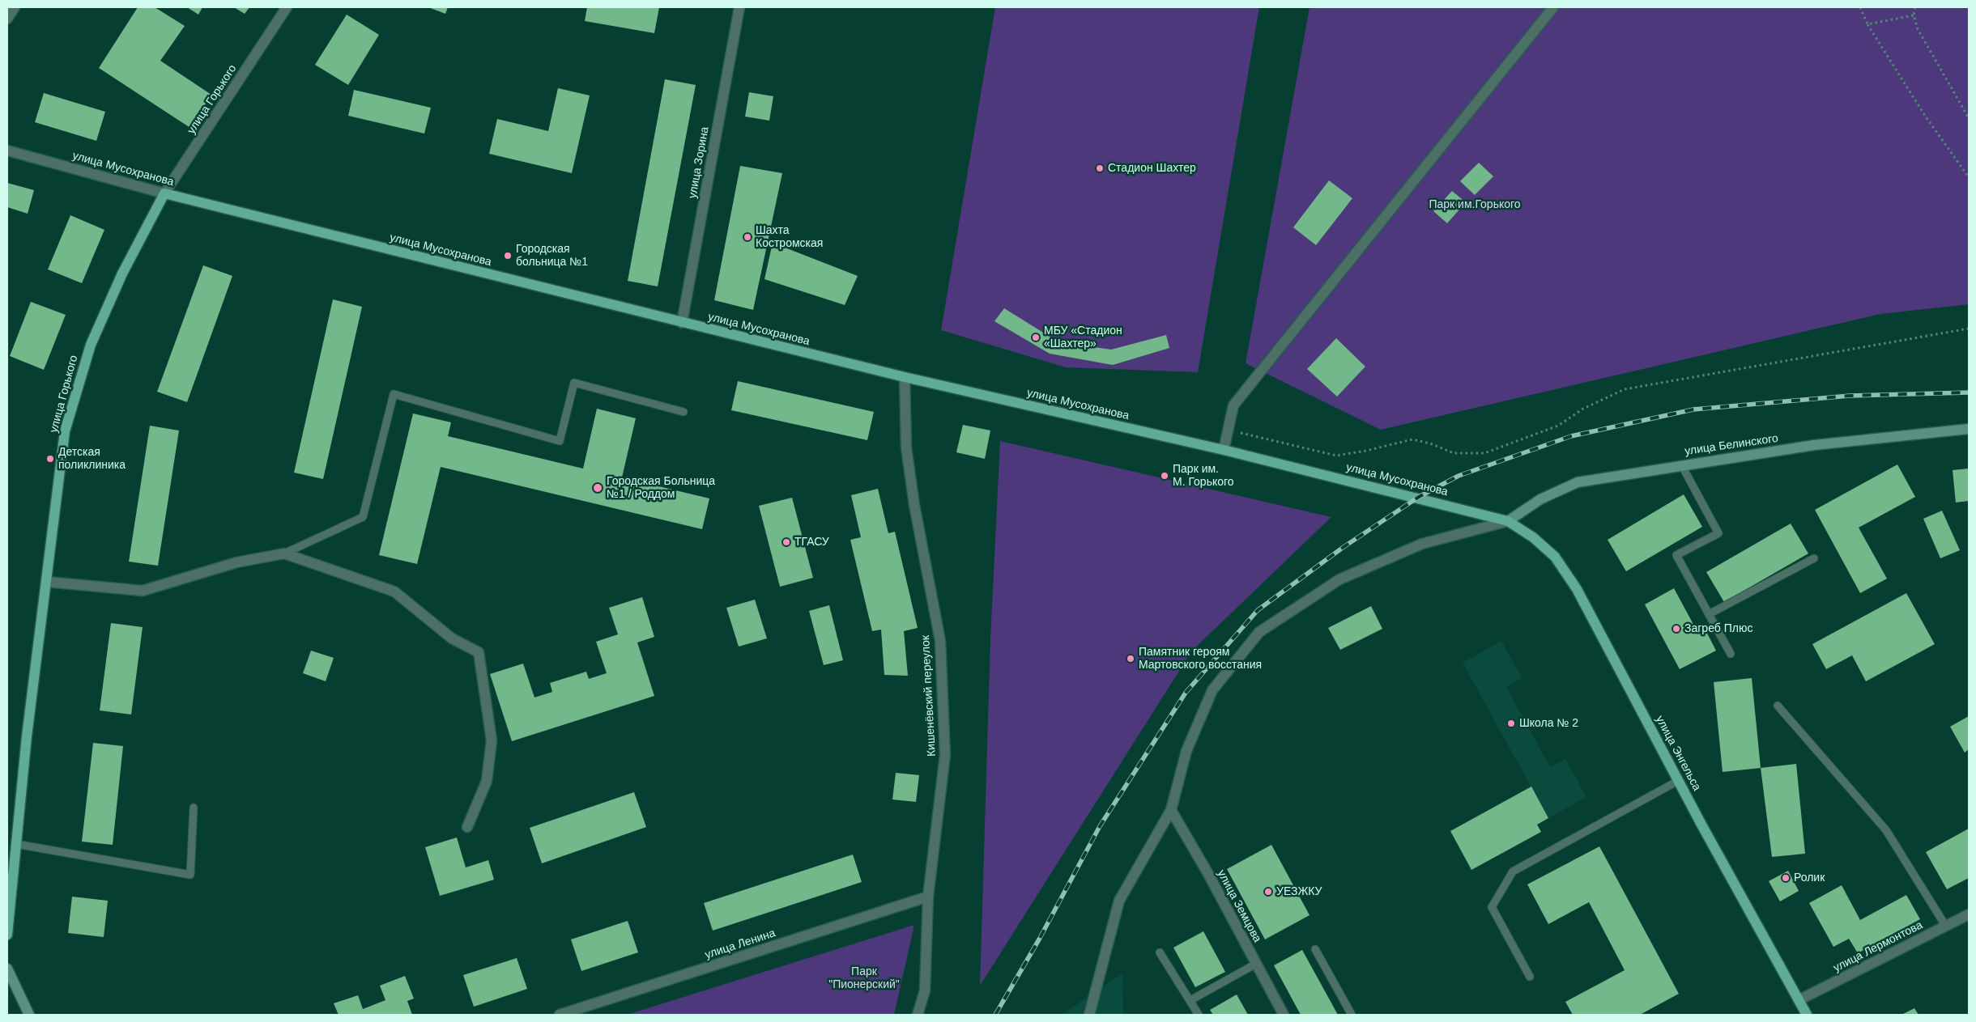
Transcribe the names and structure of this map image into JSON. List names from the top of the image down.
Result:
{
  "streets": {
    "main road": ["улица Горького", "улица Мусохранова", "улица Энгельса"],
    "street": [
      "улица Зорина",
      "улица Белинского",
      "Кишенёвский переулок",
      "улица Земцова",
      "улица Ленина",
      "улица Лермонтова"
    ]
  },
  "crossings": [
    ["улица Горького", "улица Мусохранова"],
    ["улица Зорина", "улица Мусохранова"],
    ["улица Мусохранова", "улица Белинского"],
    ["улица Мусохранова", "Кишенёвский переулок"],
    ["улица Мусохранова", "улица Энгельса"],
    ["улица Белинского", "улица Энгельса"],
    ["Кишенёвский переулок", "улица Ленина"],
    ["улица Энгельса", "улица Лермонтова"]
  ],
  "parks": ["Парк им.Горького", "Парк \"Пионерский\""],
  "places": [
    "Стадион Шахтер",
    "Шахта Костромская",
    "Городская больница №1",
    "МБУ «Стадион «Шахтер»",
    "Детская поликлиника",
    "Парк им. М. Горького",
    "Городская Больница №1 / Роддом",
    "ТГАСУ",
    "Загреб Плюс",
    "Памятник героям Мартовского восстания",
    "Школа № 2",
    "Ролик",
    "УЕЗЖКУ"
  ]
}
